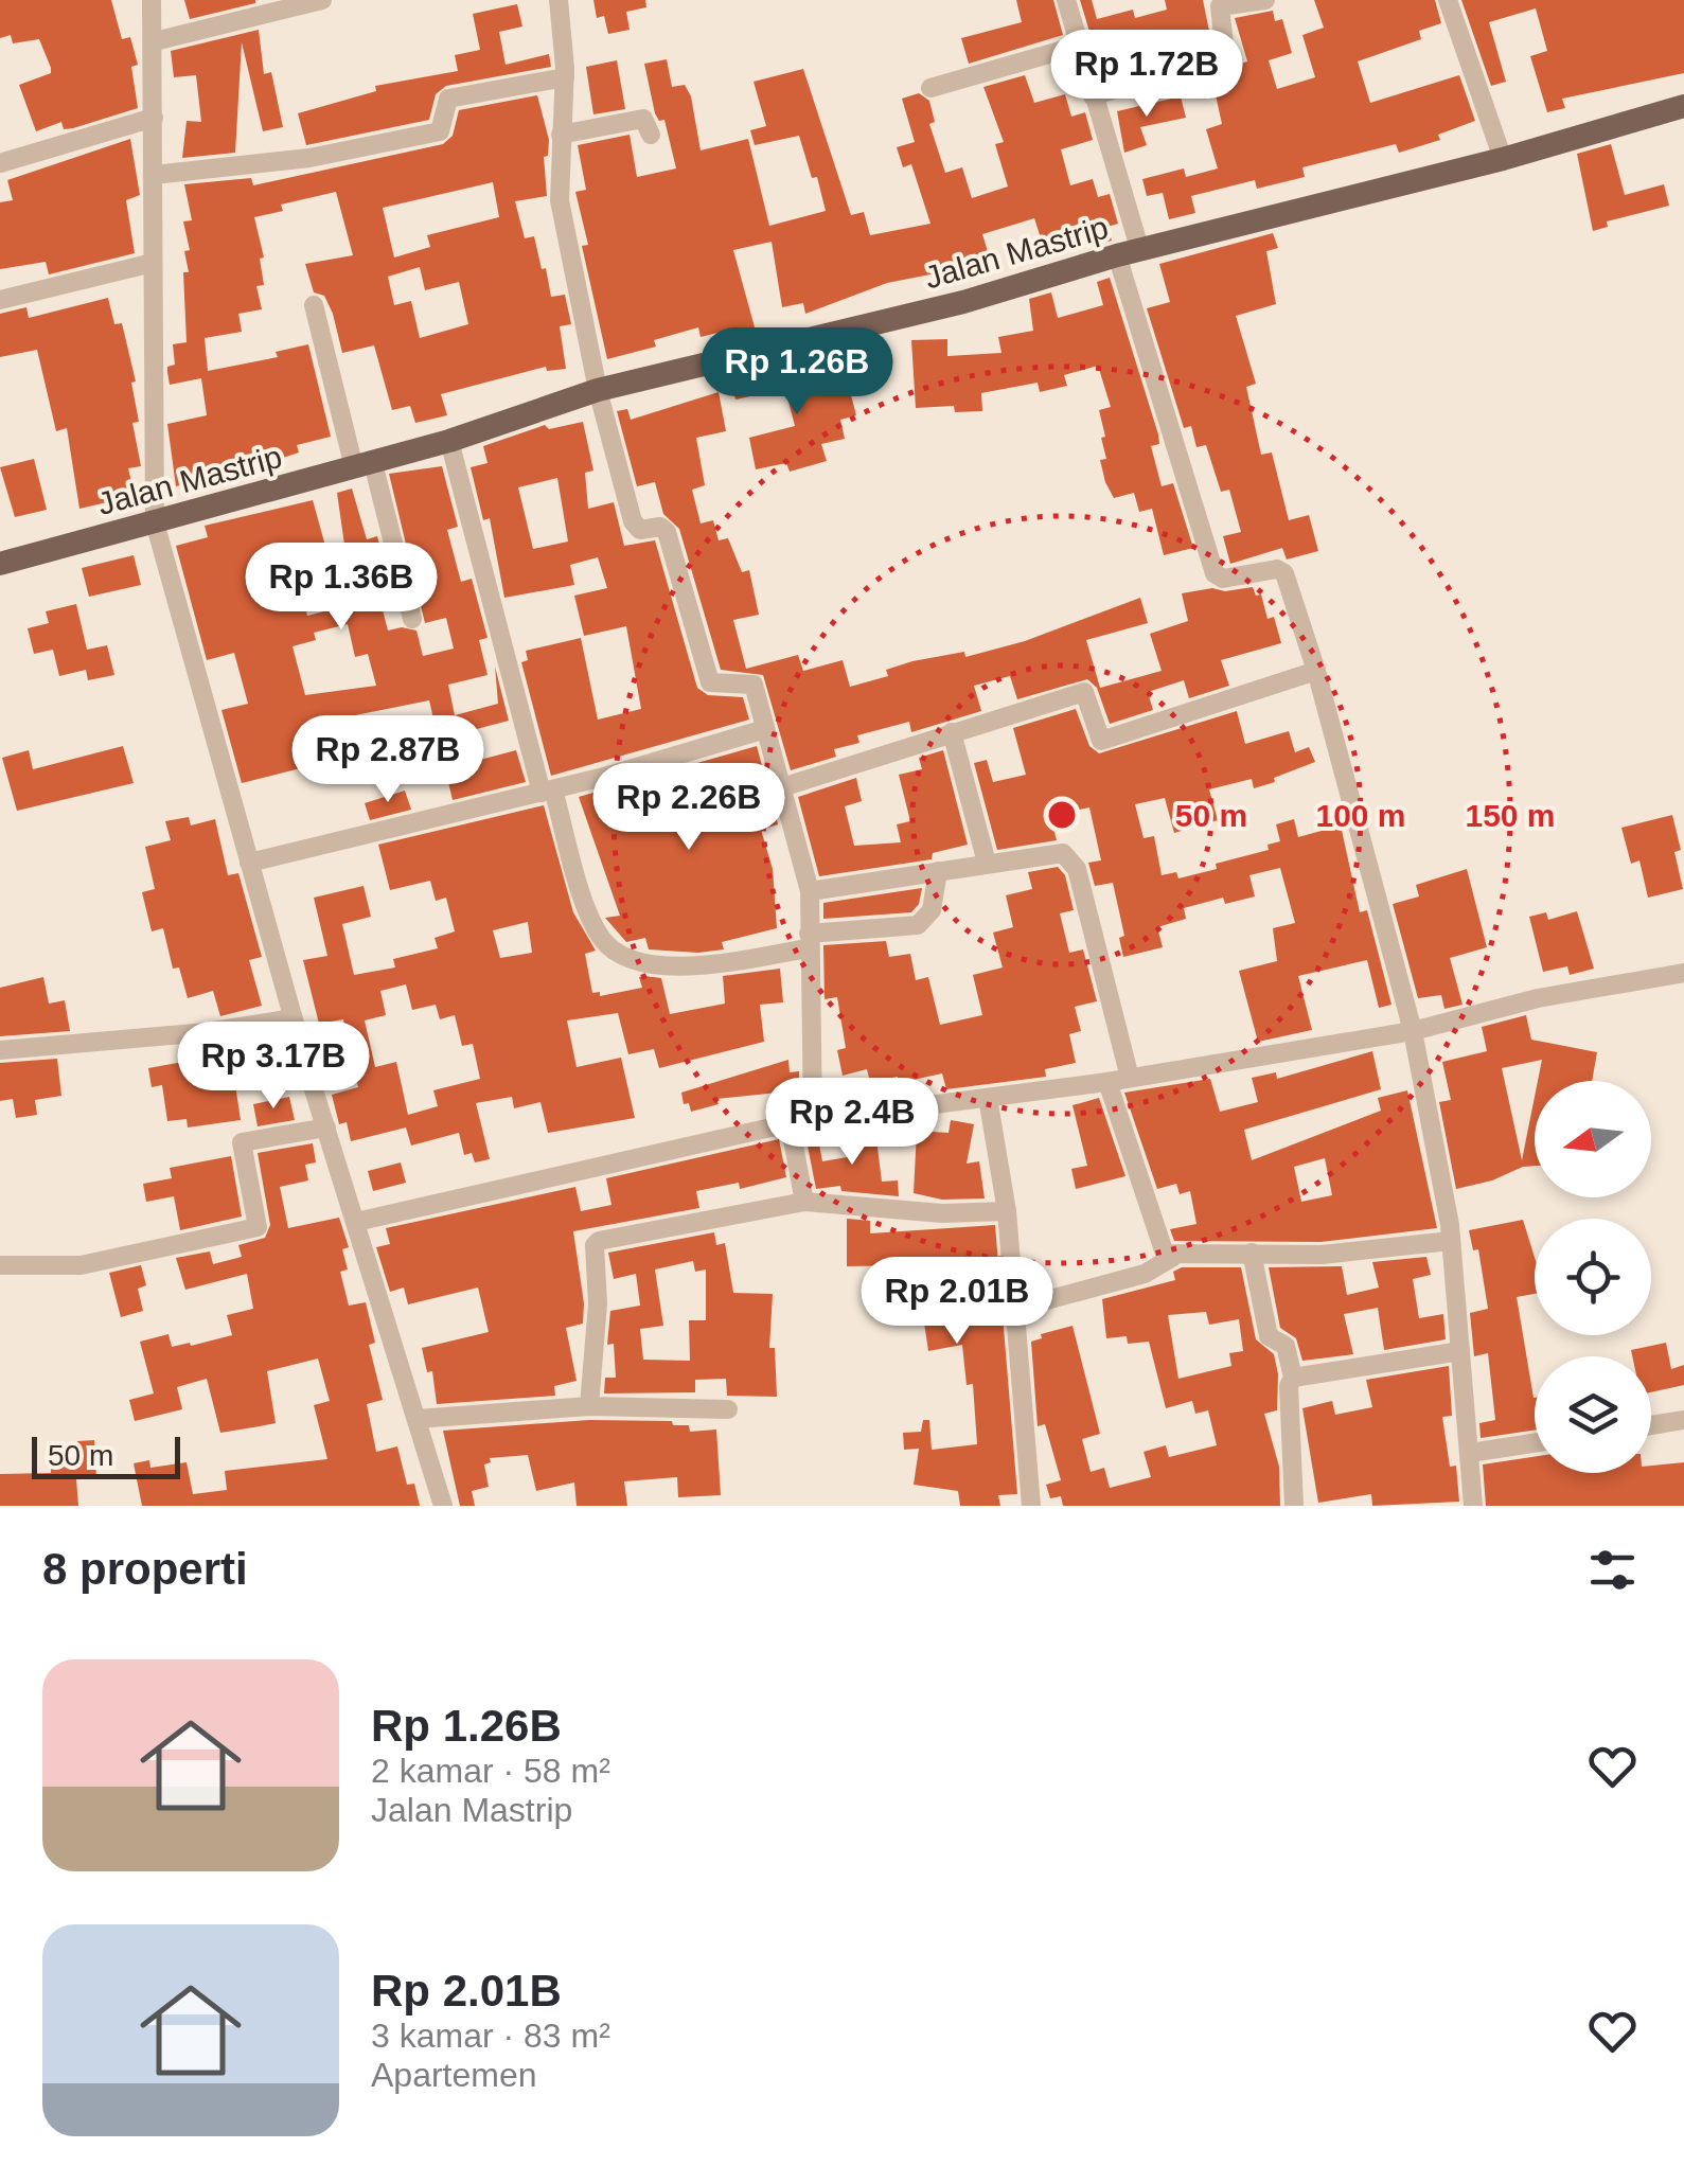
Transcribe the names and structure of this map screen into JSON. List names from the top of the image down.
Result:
{
  "streets": {
    "main road": ["Jalan Mastrip"]
  },
  "scale_bar": "50 m",
  "north": "left",
  "page": {
    "price": [
      "Rp 1.72B",
      "Rp 1.26B",
      "Rp 1.36B",
      "Rp 2.87B",
      "Rp 2.26B",
      "Rp 3.17B",
      "Rp 2.4B",
      "Rp 2.01B"
    ],
    "scale": "50 m",
    "heading": "8 properti",
    "list": [
      {
        "name": "Rp 1.26B",
        "note": "2 kamar · 58 m² · Jalan Mastrip"
      },
      {
        "name": "Rp 2.01B",
        "note": "3 kamar · 83 m² · Apartemen"
      }
    ]
  },
  "rings": ["50 m", "100 m", "150 m"]
}
